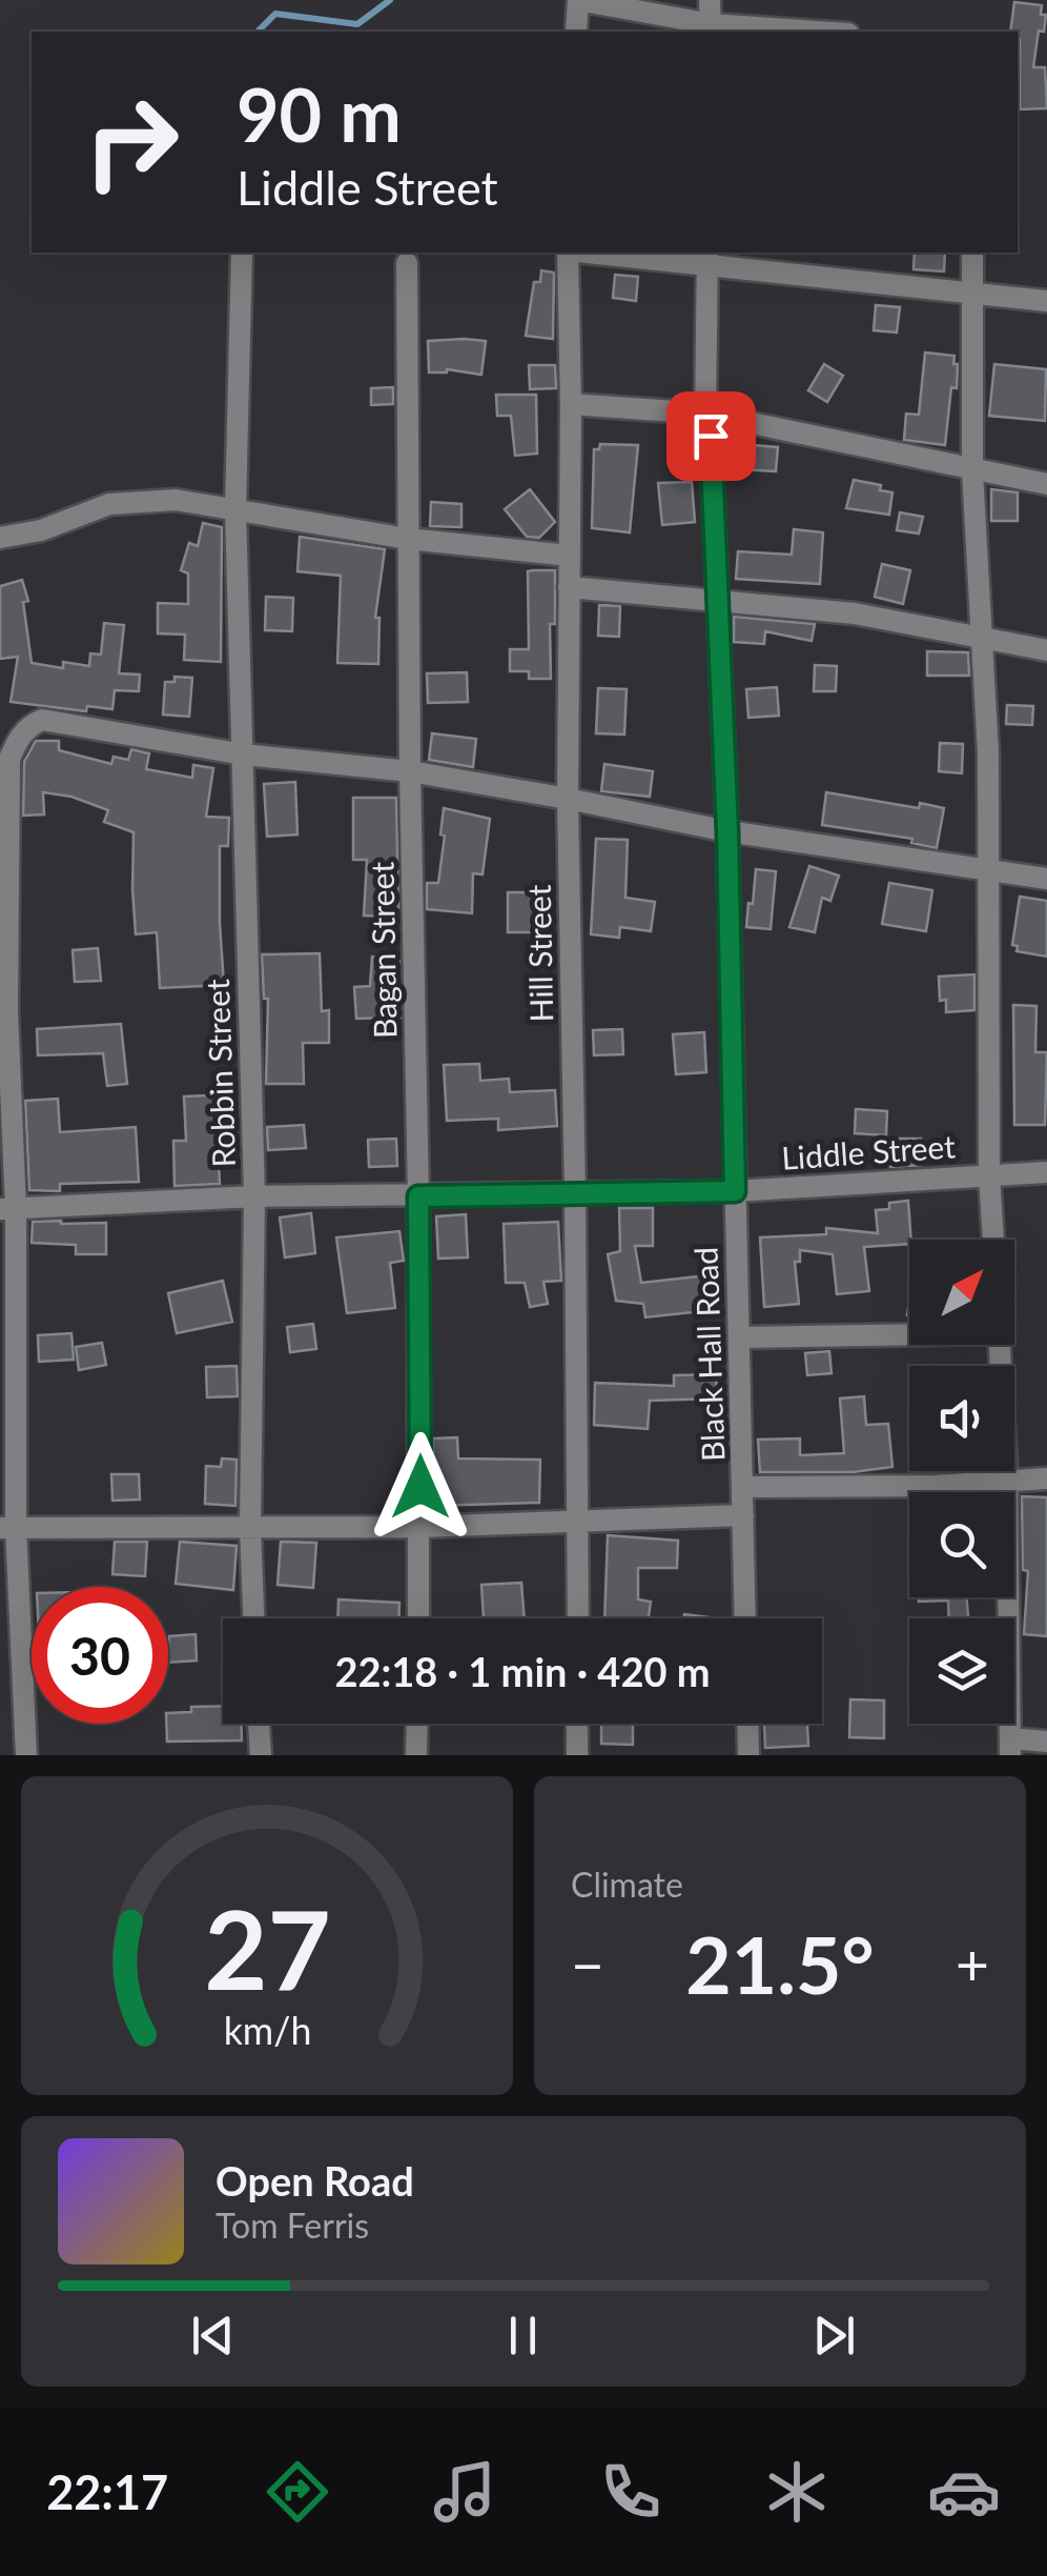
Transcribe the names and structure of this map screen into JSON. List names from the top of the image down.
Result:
{
  "streets": {
    "street": [
      "Bagan Street",
      "Hill Street",
      "Robbin Street",
      "Liddle Street",
      "Black Hall Road"
    ]
  },
  "crossings": [
    ["Bagan Street", "Liddle Street"],
    ["Hill Street", "Liddle Street"],
    ["Robbin Street", "Liddle Street"],
    ["Liddle Street", "Black Hall Road"]
  ],
  "north": "top right",
  "page": {
    "turn": ["90 m", "Liddle Street"],
    "limit": "30",
    "trip": "22:18 · 1 min · 420 m",
    "tile": "Climate",
    "heat": ["−", "21.5°", "+"],
    "song": ["Open Road", "Tom Ferris"],
    "tabs": "22:17",
    "gauge": ["27", "km/h"]
  }
}
